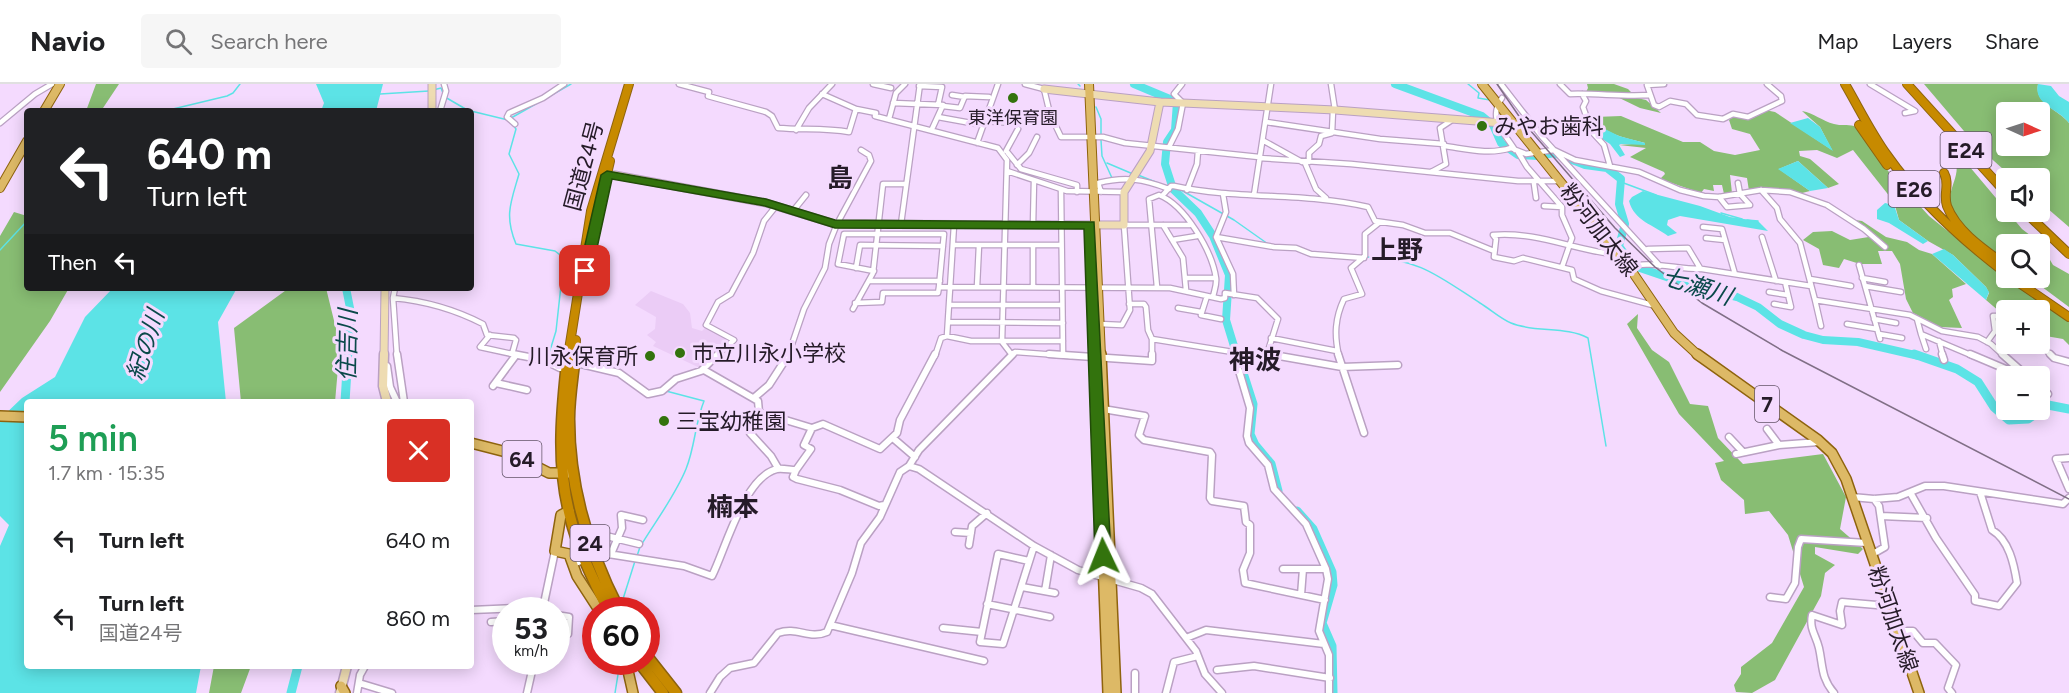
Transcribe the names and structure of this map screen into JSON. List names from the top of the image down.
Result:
{
  "streets": {
    "highway": [
      "E24",
      "国道24号",
      "E26",
      "24"
    ],
    "main road": ["粉河加太線", "7", "64"]
  },
  "crossings": [
    ["国道24号", "64"]
  ],
  "districts": [
    "島",
    "上野",
    "神波",
    "楠本"
  ],
  "water": ["七瀬川", "紀の川", "住吉川"],
  "places": [
    "東洋保育園",
    "みやお歯科",
    "市立川永小学校",
    "川永保育所",
    "三宝幼稚園"
  ],
  "north": "right",
  "page": {
    "header": "Navio",
    "search": "Search here",
    "nav": ["Map", "Layers", "Share"],
    "map_buttons": ["+", "−"],
    "turn": ["640 m", "Turn left"],
    "then": "Then",
    "heading": ["5 min", "1.7 km · 15:35"],
    "list": [
      {
        "name": "Turn left",
        "value": "640 m"
      },
      {
        "name": "Turn left",
        "note": "国道24号",
        "value": "860 m"
      }
    ],
    "speed": "53 km/h",
    "limit": "60"
  }
}
